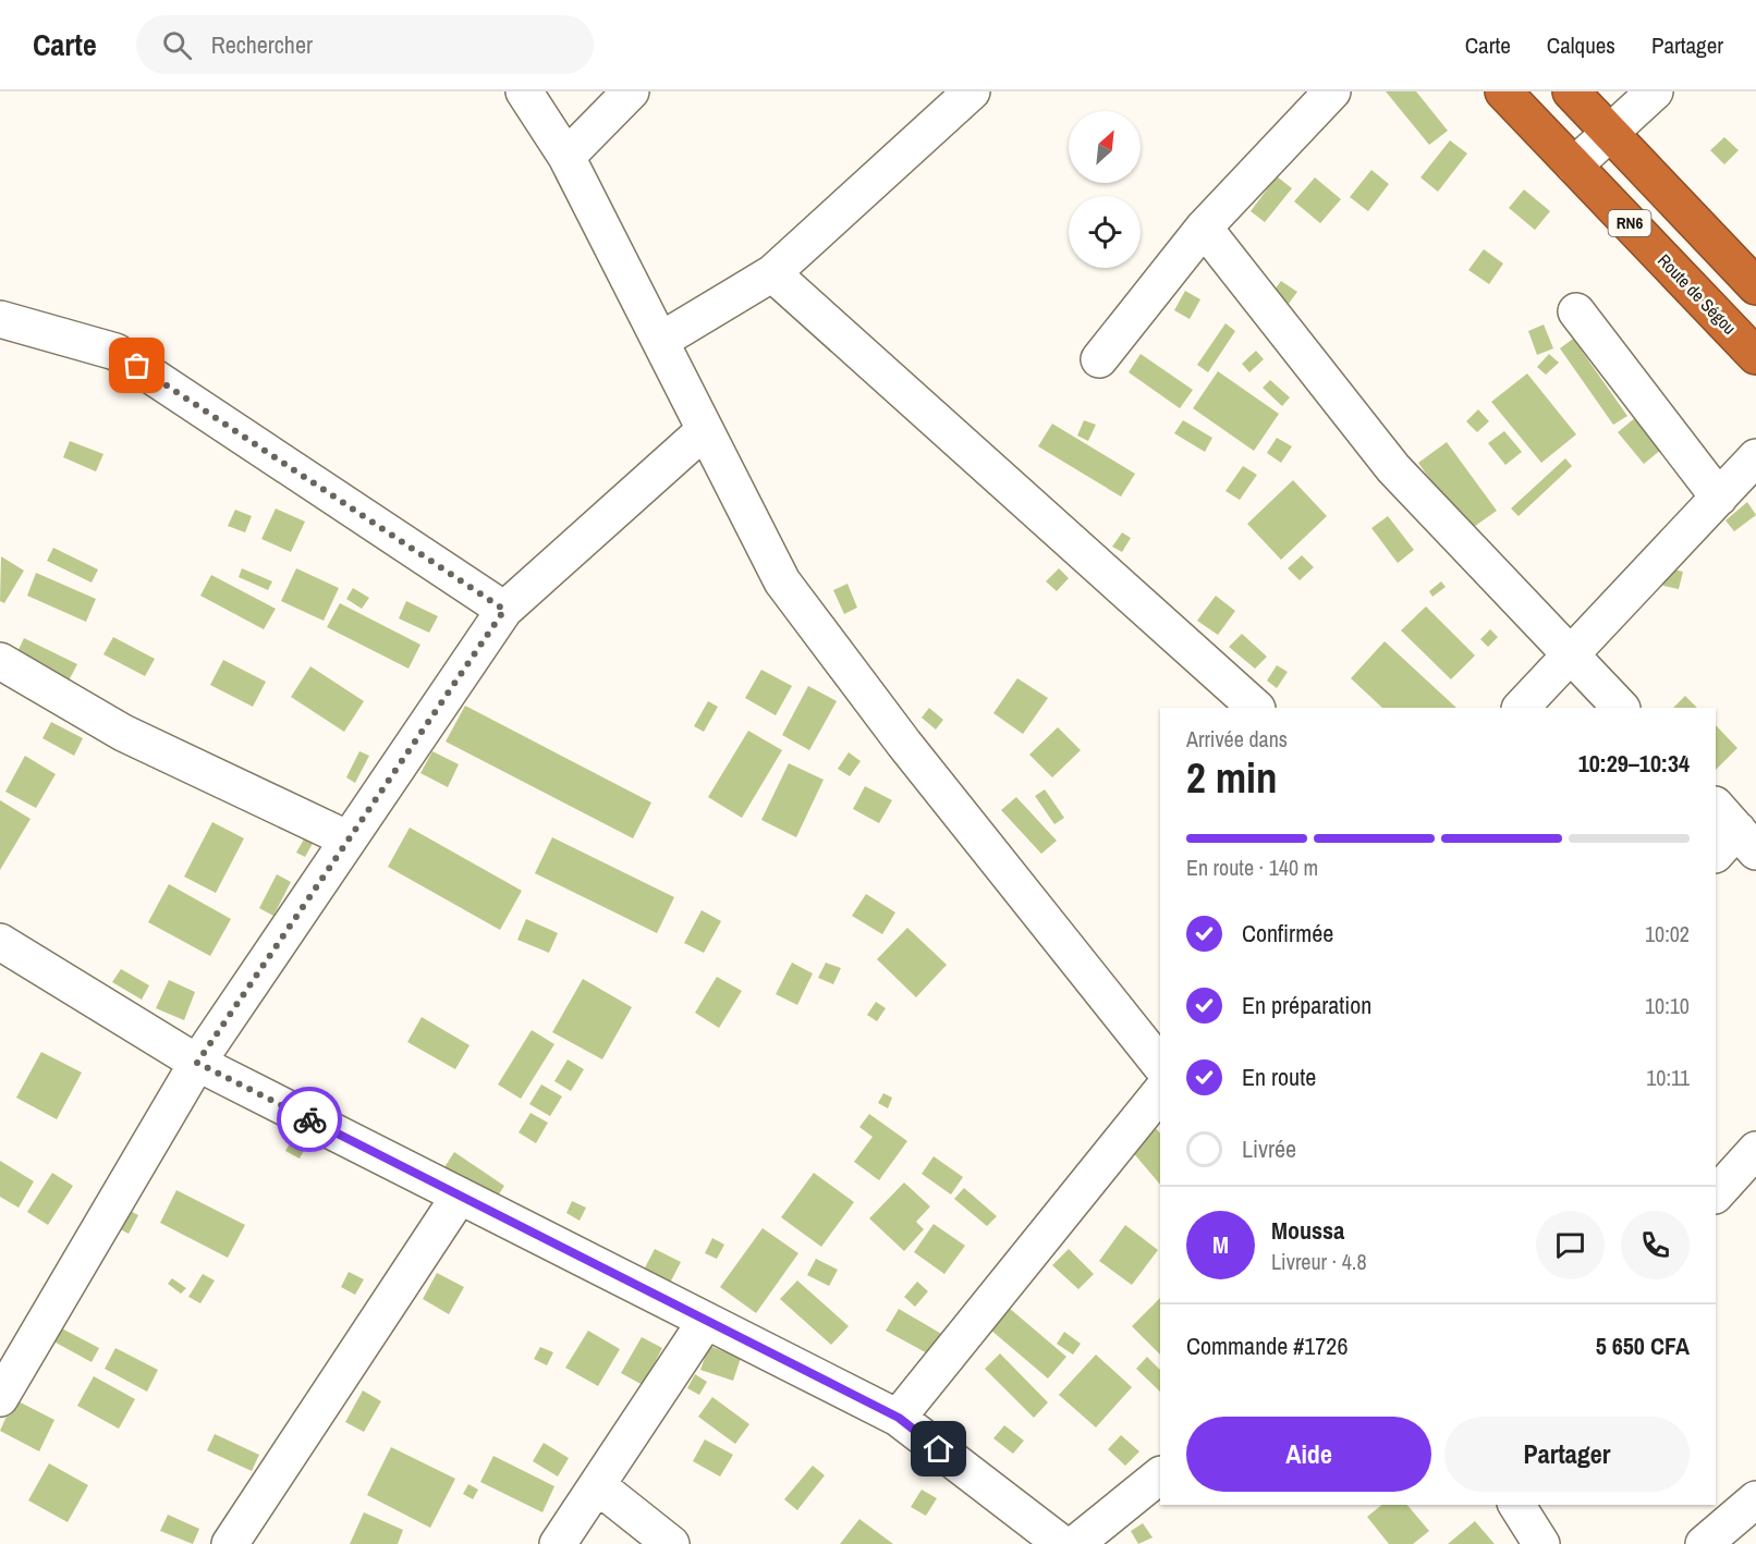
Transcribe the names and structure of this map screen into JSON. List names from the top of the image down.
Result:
{
  "streets": {
    "highway": ["RN6", "Route de Ségou"]
  },
  "north": "top right",
  "page": {
    "header": "Carte",
    "search": "Rechercher",
    "nav": ["Carte", "Calques", "Partager"],
    "heading": ["2 min", "Arrivée dans", "10:29–10:34"],
    "panel": [
      "Moussa",
      "Livreur · 4.8",
      "Commande #1726",
      "5 650 CFA"
    ],
    "bar": "En route · 140 m",
    "list": [
      ["Confirmée", "10:02"],
      ["En préparation", "10:10"],
      ["En route", "10:11"],
      "Livrée"
    ],
    "round": "M",
    "buttons": ["Aide", "Partager"]
  }
}
